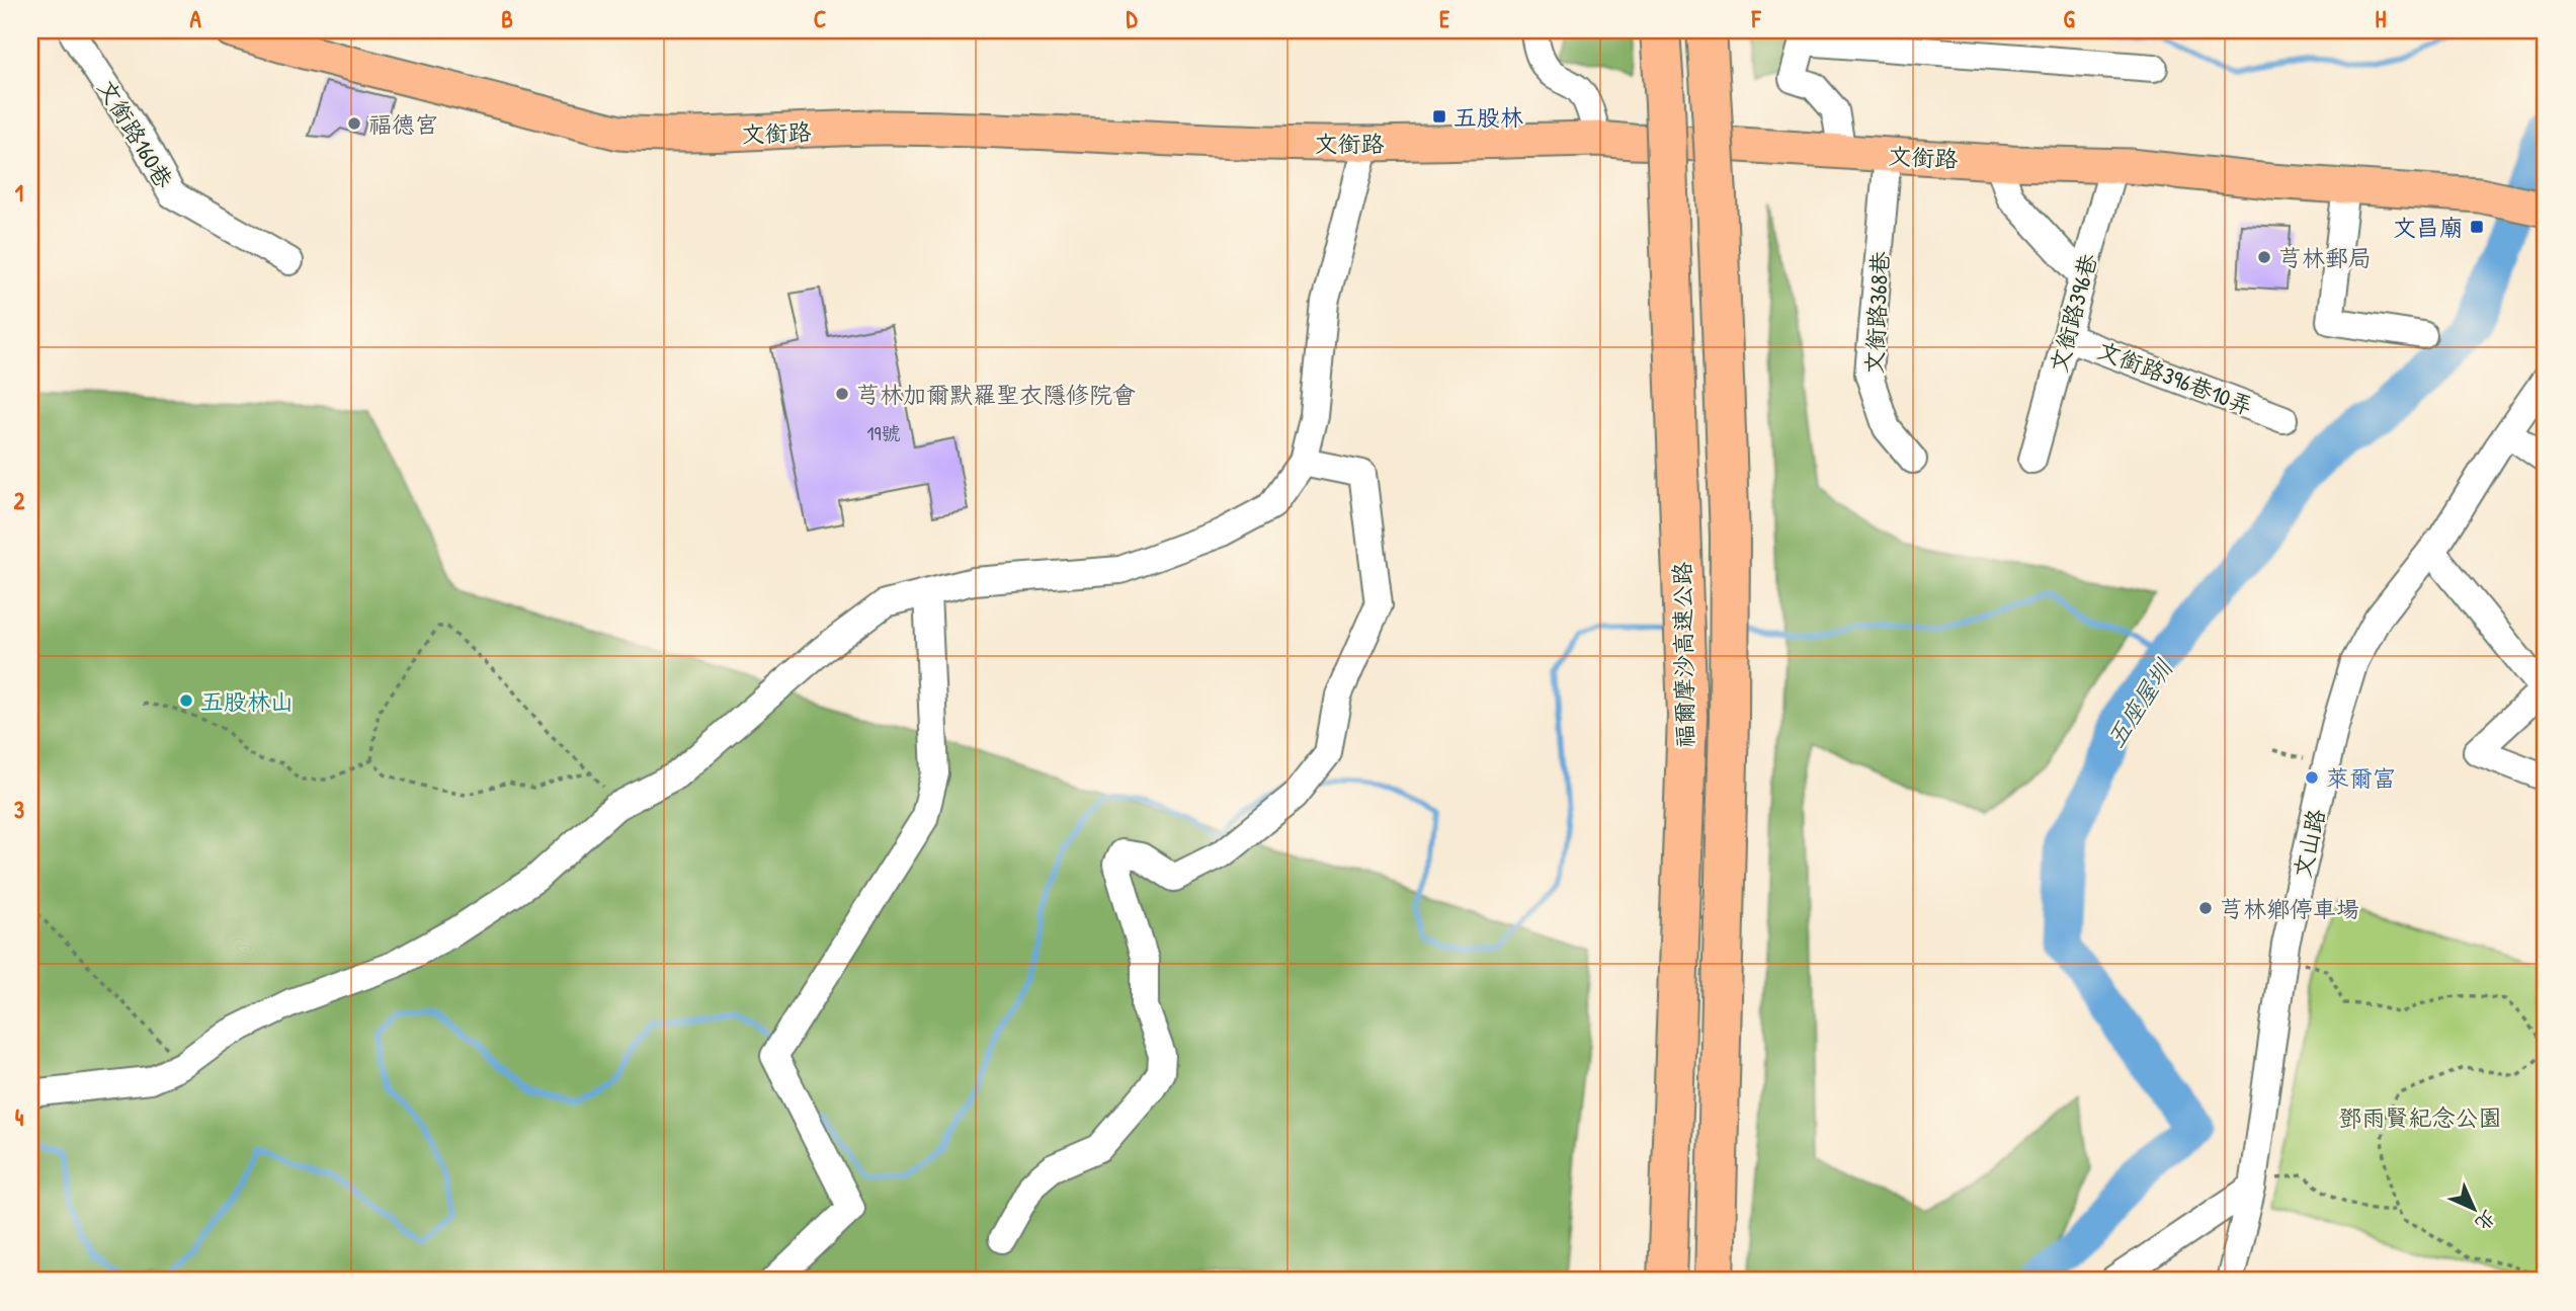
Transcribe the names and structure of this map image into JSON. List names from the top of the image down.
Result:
{
  "streets": {
    "highway": ["福爾摩沙高速公路"],
    "main road": ["文銜路"],
    "street": [
      "文銜路160巷",
      "文銜路368巷",
      "文銜路396巷",
      "文銜路396巷10弄",
      "文山路"
    ]
  },
  "crossings": [
    ["文銜路", "文銜路368巷"],
    ["文銜路", "文銜路396巷"],
    ["文銜路396巷", "文銜路396巷10弄"]
  ],
  "water": ["五座屋圳"],
  "parks": ["鄧雨賢紀念公園"],
  "places": {
    "transit": ["五股林", "文昌廟"],
    "other": [
      "福德宮",
      "芎林郵局",
      "芎林加爾默羅聖衣隱修院會",
      "五股林山",
      "萊爾富",
      "芎林鄉停車場"
    ]
  },
  "house_numbers": ["19號"],
  "north": "bottom right",
  "grid": {
    "columns": [
      "A",
      "B",
      "C",
      "D",
      "E",
      "F",
      "G",
      "H"
    ],
    "rows": [
      "1",
      "2",
      "3",
      "4"
    ]
  }
}
